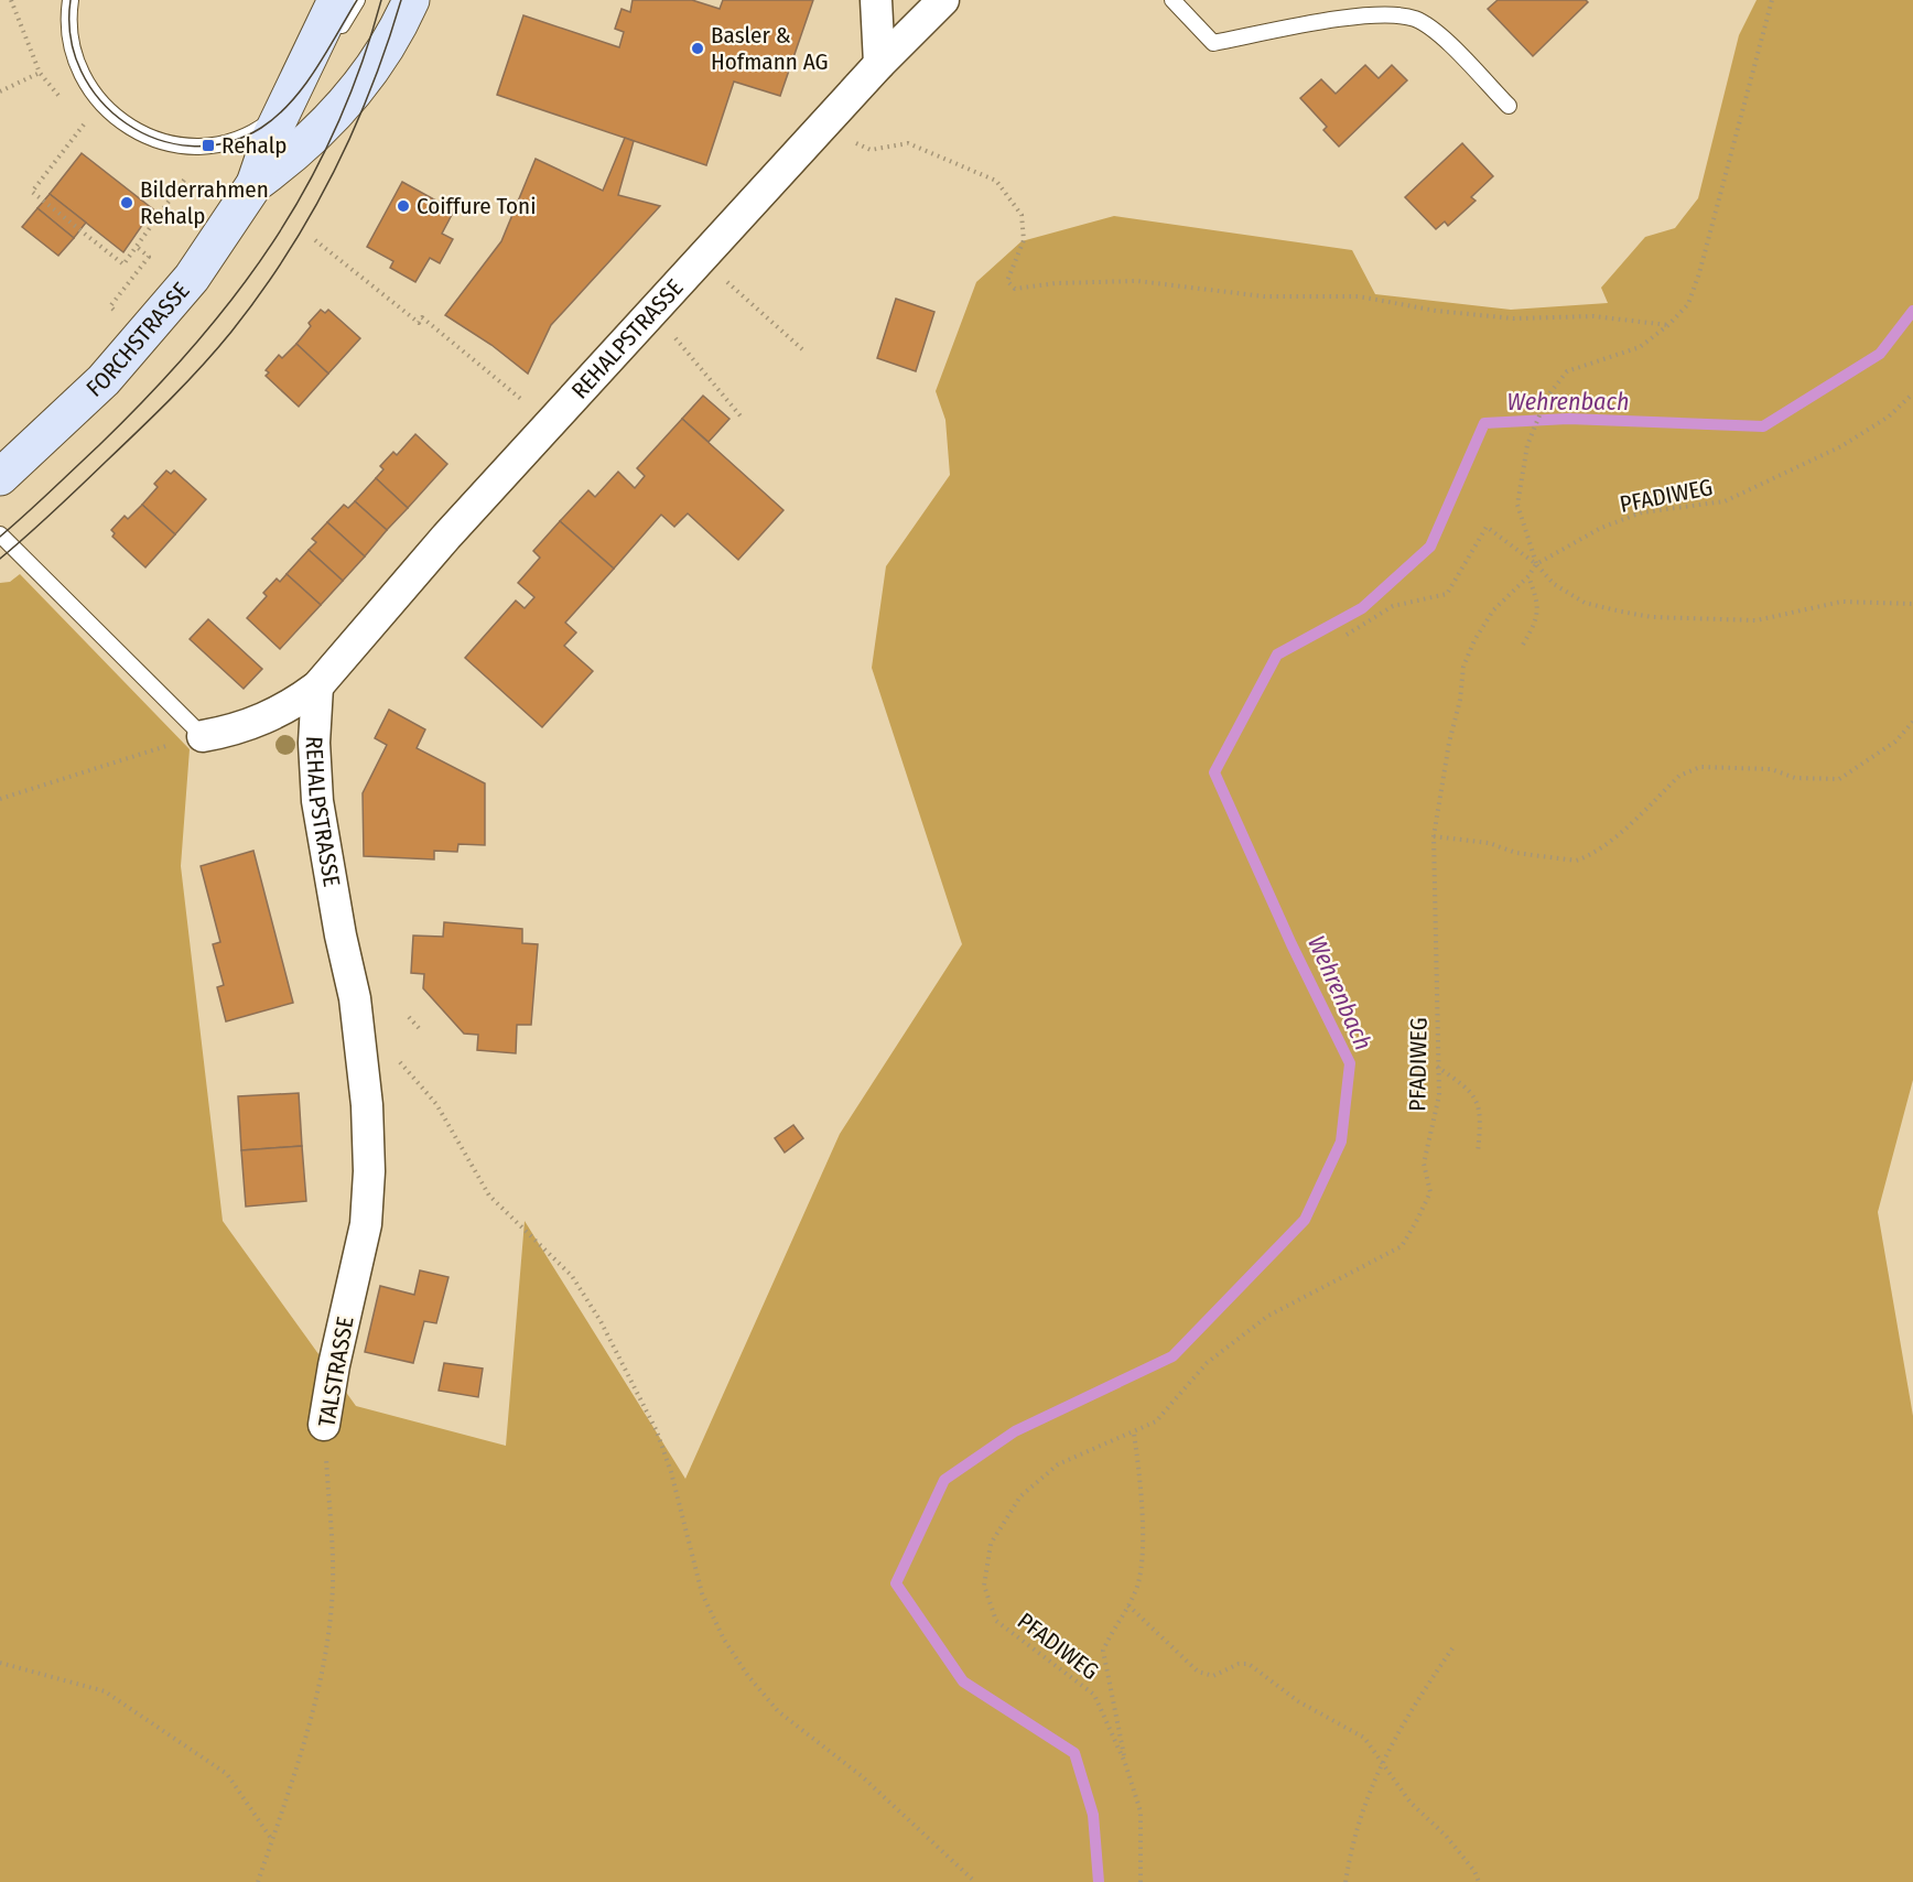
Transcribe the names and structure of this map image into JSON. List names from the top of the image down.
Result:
{
  "streets": {
    "main road": ["FORCHSTRASSE"],
    "street": ["REHALPSTRASSE", "TALSTRASSE"],
    "path": ["PFADIWEG"]
  },
  "crossings": [
    ["REHALPSTRASSE", "TALSTRASSE"]
  ],
  "water": ["Wehrenbach"],
  "places": {
    "other": ["Basler & Hofmann AG", "Bilderrahmen Rehalp", "Coiffure Toni"],
    "transit": ["Rehalp"]
  }
}
